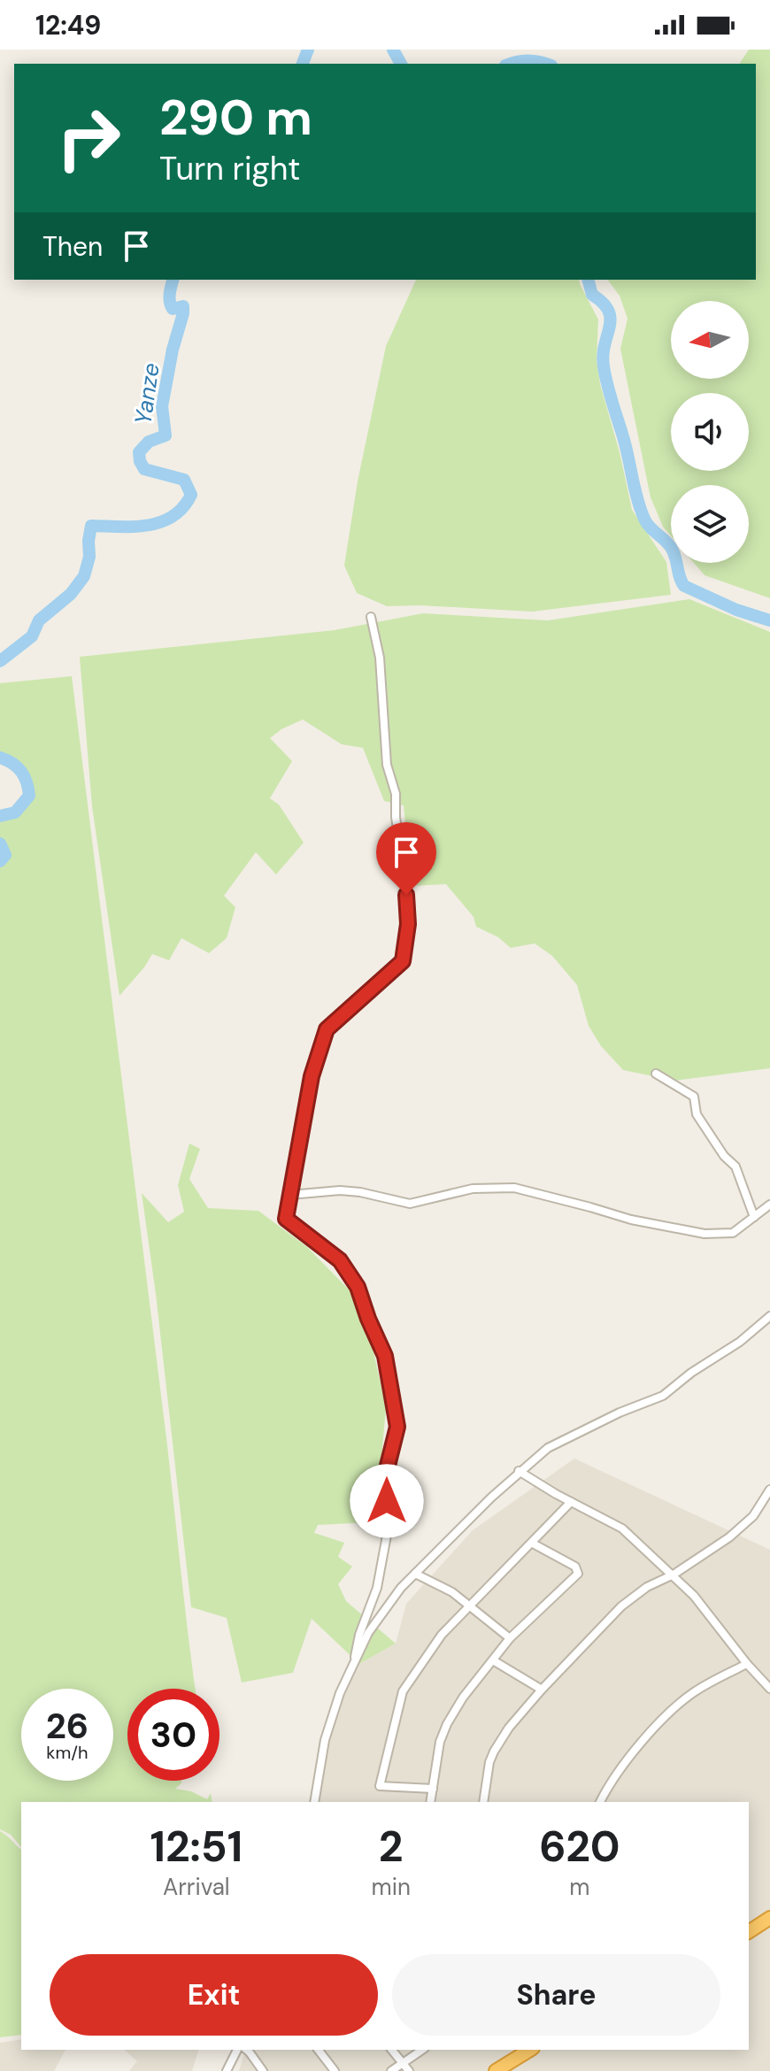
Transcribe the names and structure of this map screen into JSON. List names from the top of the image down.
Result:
{
  "water": ["Yanze"],
  "north": "left",
  "page": {
    "status": "12:49",
    "turn": ["290 m", "Turn right"],
    "then": "Then",
    "speed": "26 km/h",
    "limit": "30",
    "eta": [
      "12:51",
      "Arrival",
      "2",
      "min",
      "620",
      "m"
    ],
    "buttons": ["Exit", "Share"]
  }
}
